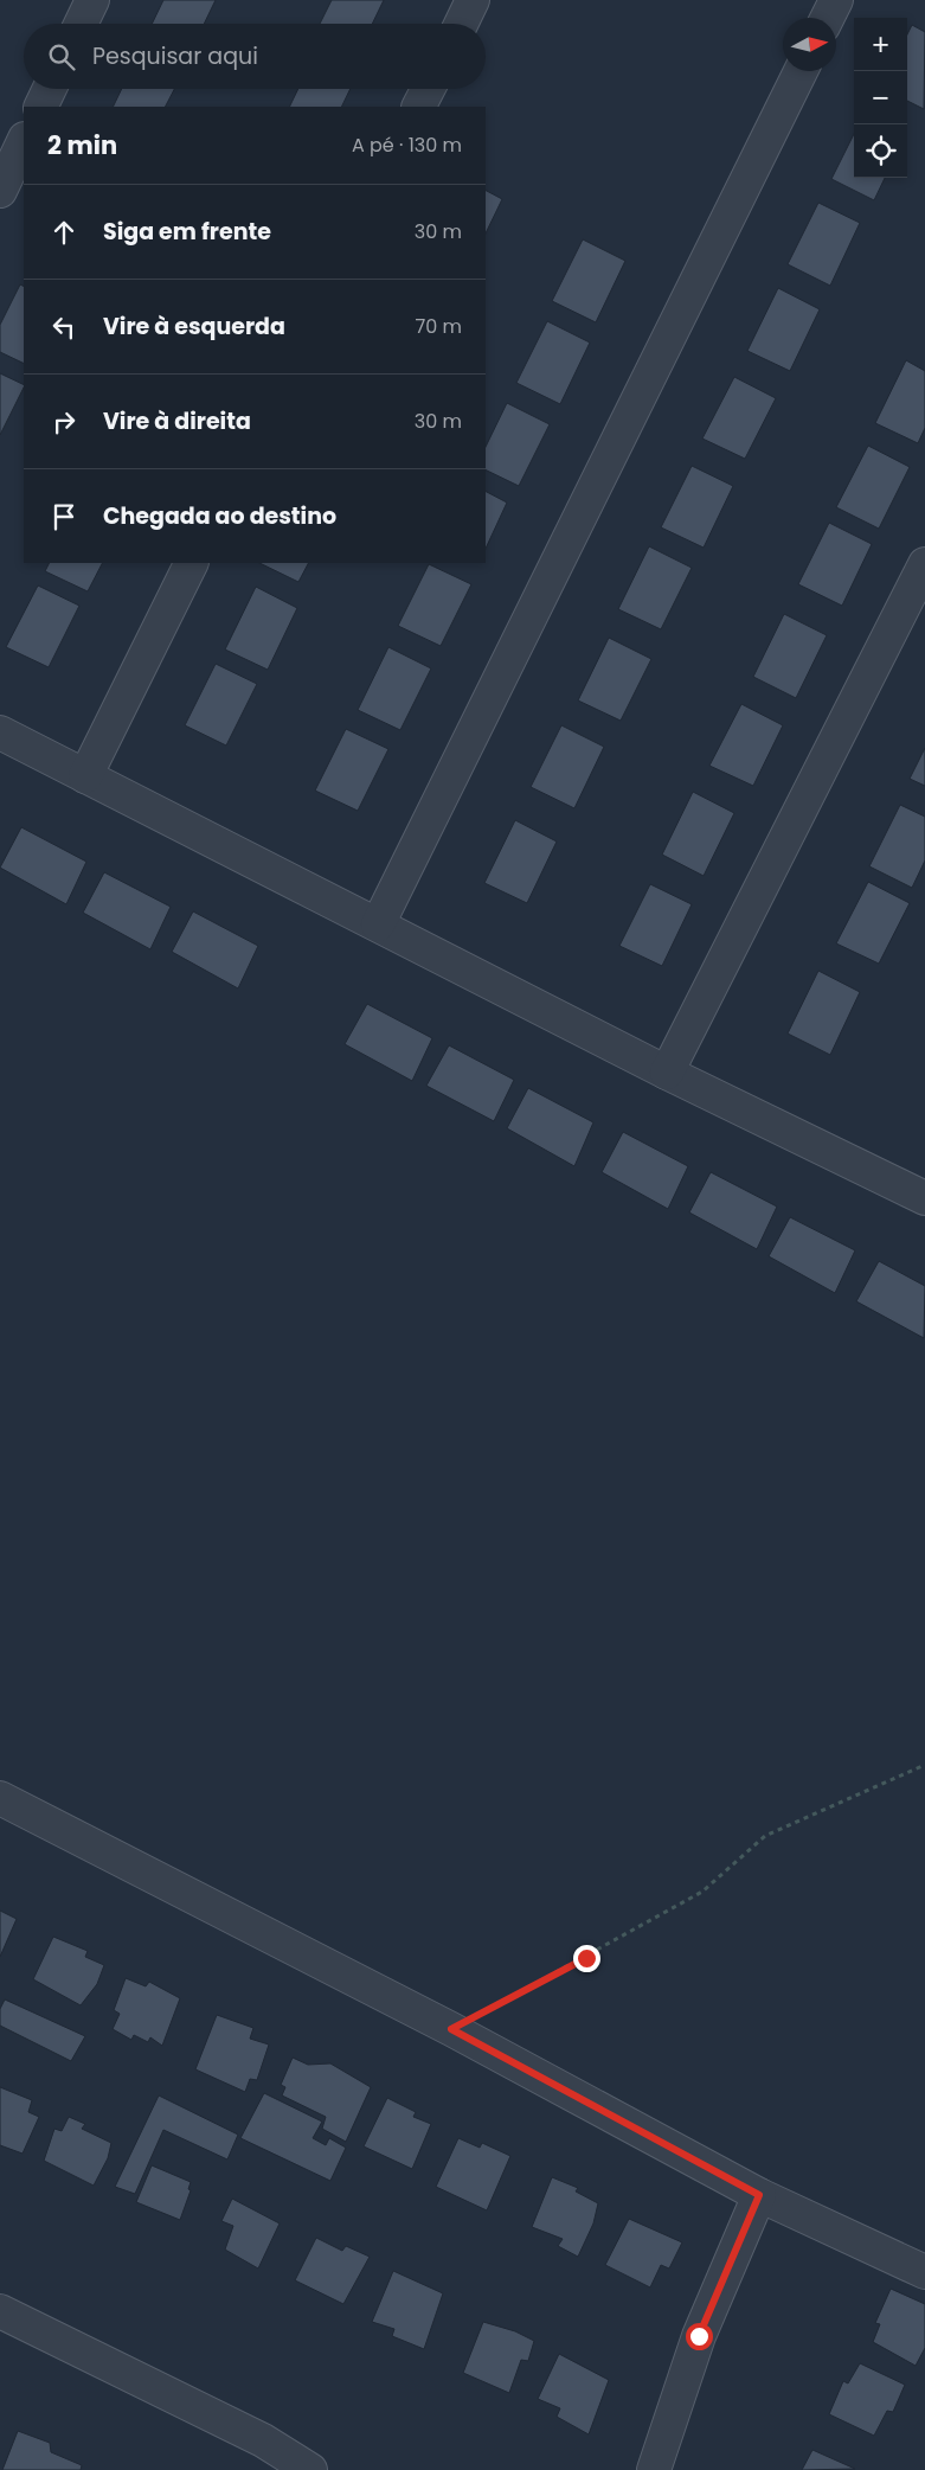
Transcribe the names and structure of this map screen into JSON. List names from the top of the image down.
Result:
{
  "north": "right",
  "page": {
    "map_buttons": ["+", "−"],
    "search": "Pesquisar aqui",
    "heading": ["2 min", "A pé · 130 m"],
    "list": [
      ["Siga em frente", "30 m"],
      ["Vire à esquerda", "70 m"],
      ["Vire à direita", "30 m"],
      "Chegada ao destino"
    ]
  }
}
